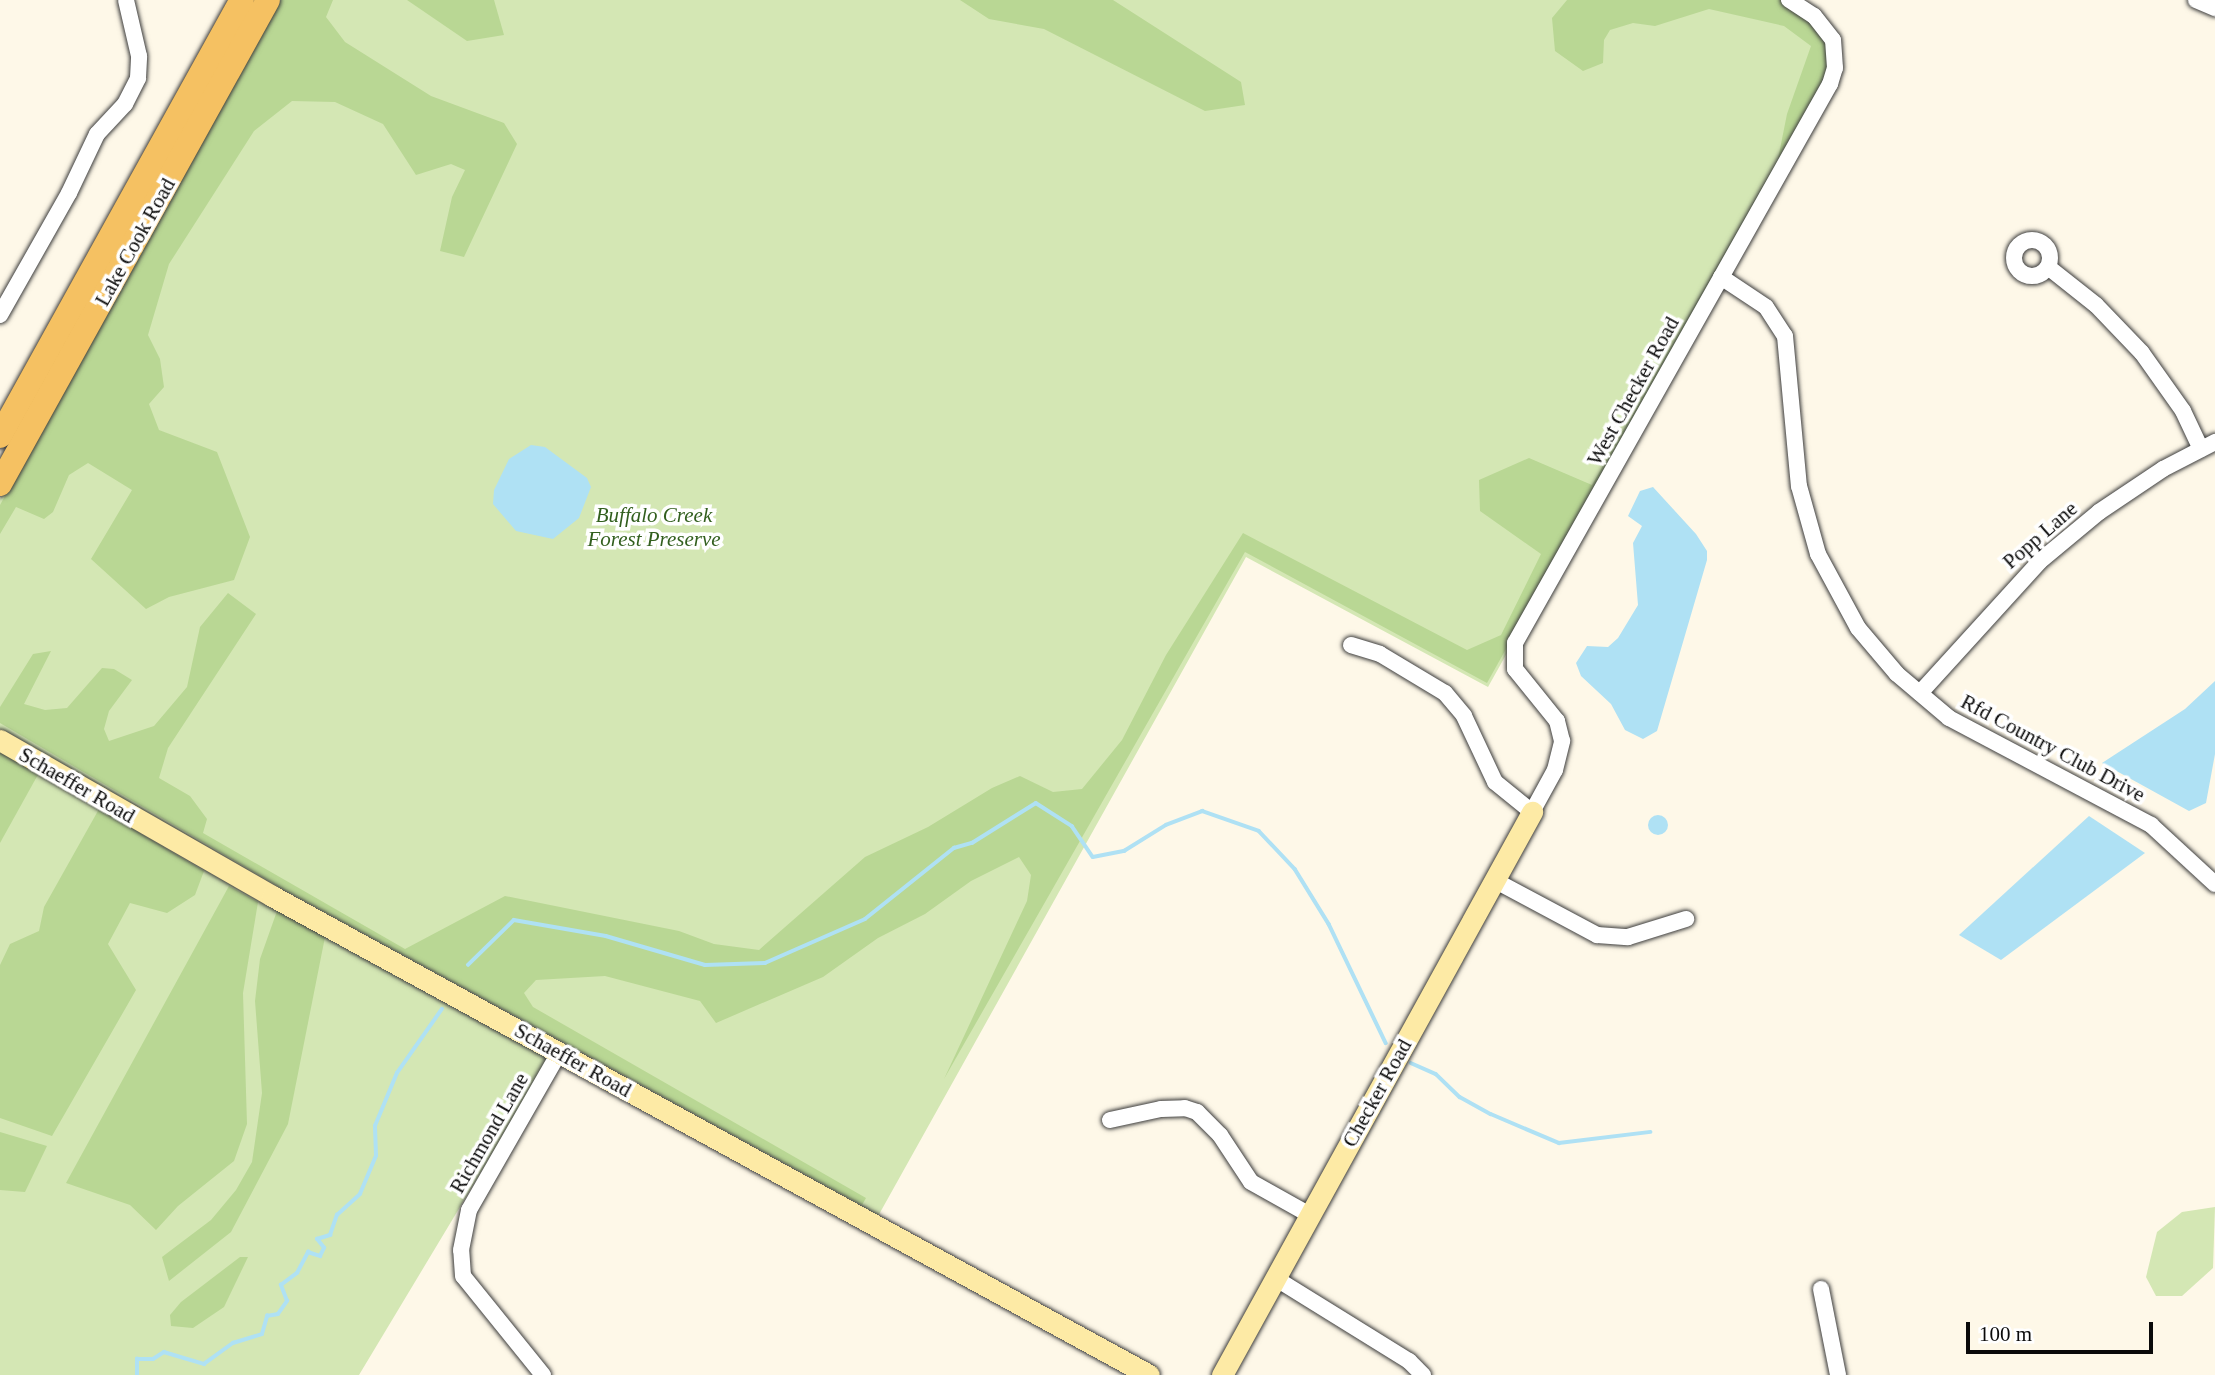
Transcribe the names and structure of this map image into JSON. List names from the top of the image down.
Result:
{
  "streets": {
    "main road": ["Lake Cook Road"],
    "street": [
      "West Checker Road",
      "Popp Lane",
      "Rfd Country Club Drive",
      "Schaeffer Road",
      "Checker Road",
      "Richmond Lane"
    ]
  },
  "crossings": [
    ["West Checker Road", "Rfd Country Club Drive"],
    ["West Checker Road", "Checker Road"],
    ["Popp Lane", "Rfd Country Club Drive"],
    ["Schaeffer Road", "Richmond Lane"]
  ],
  "parks": ["Buffalo Creek Forest Preserve"],
  "scale_bar": "100 m"
}
